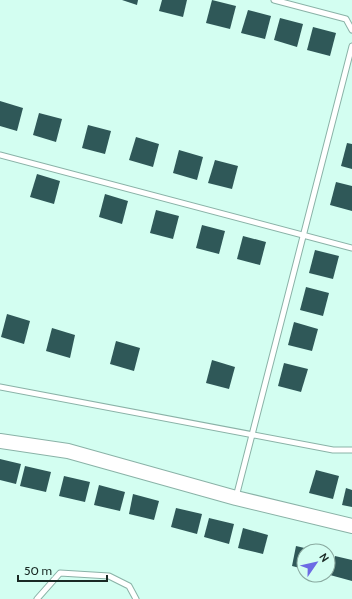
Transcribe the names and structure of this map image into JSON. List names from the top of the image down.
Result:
{
  "scale_bar": "50 m",
  "north": "top right"
}
